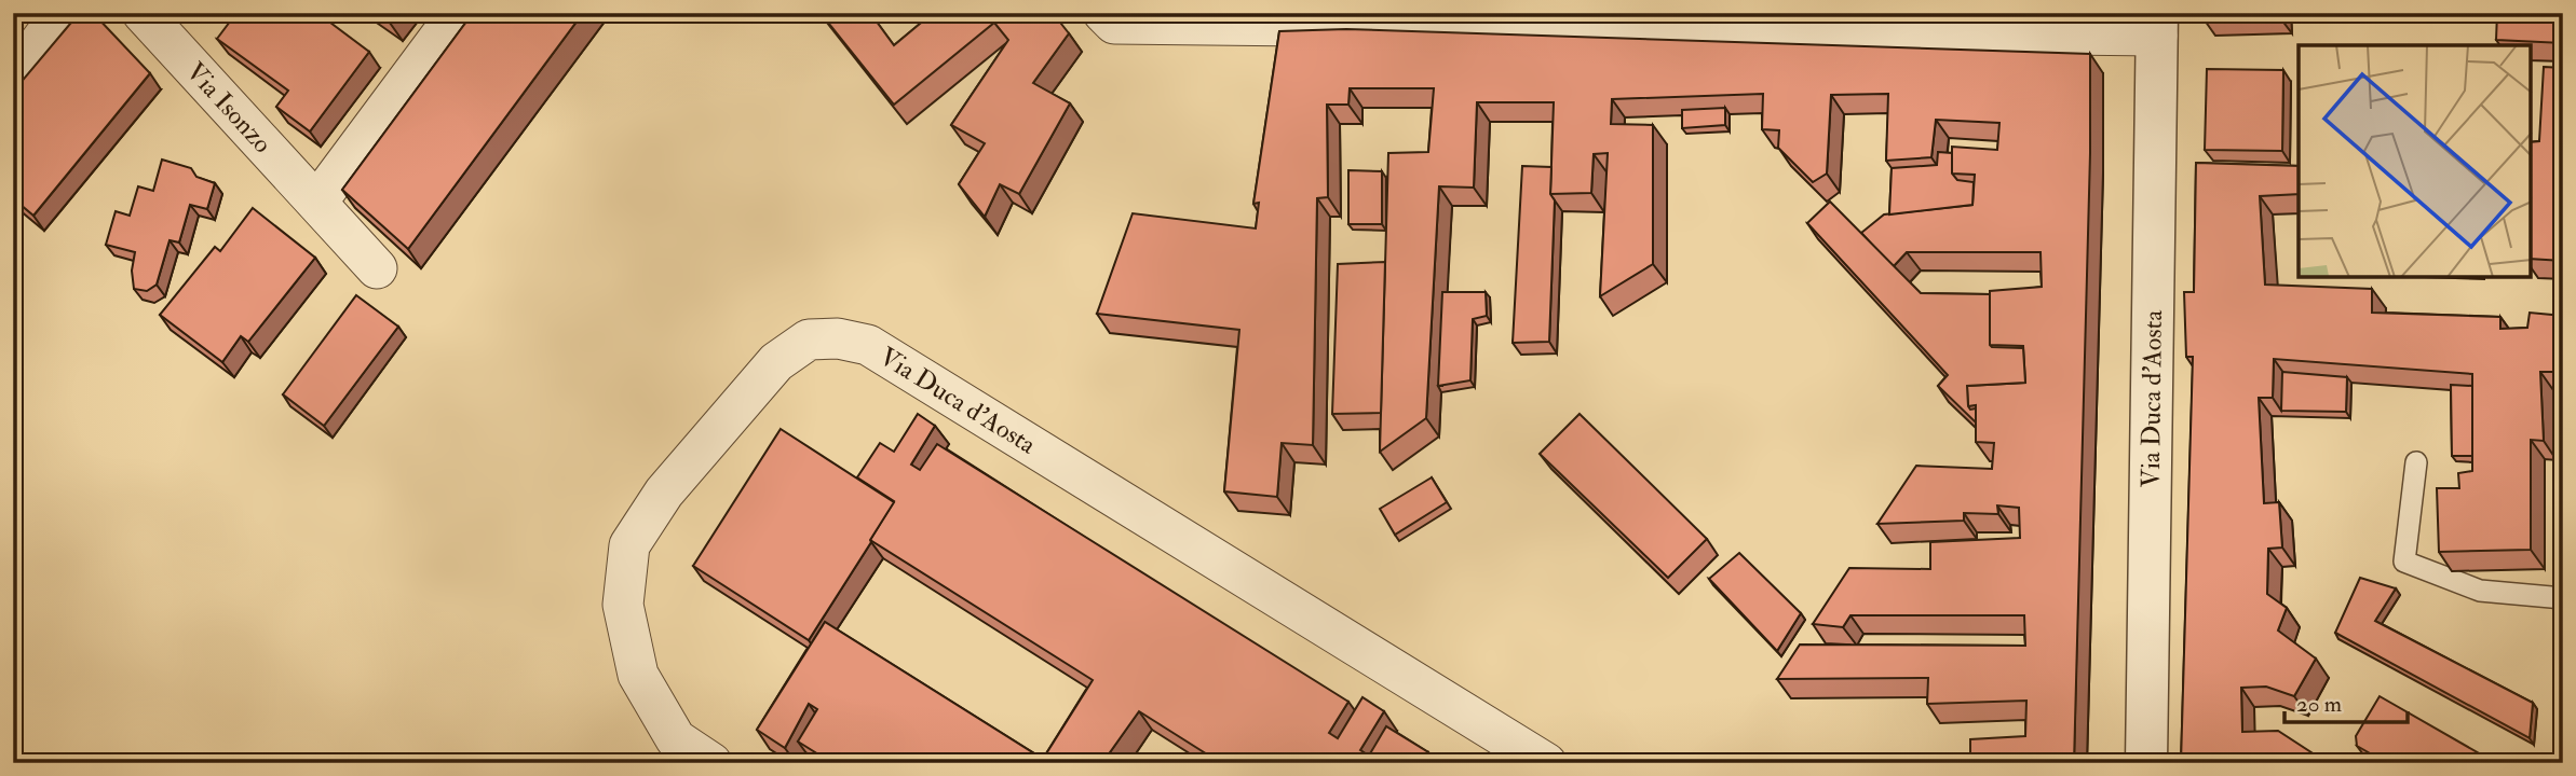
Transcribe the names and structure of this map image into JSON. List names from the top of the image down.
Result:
{
  "streets": {
    "street": ["Via Isonzo", "Via Duca d'Aosta"]
  },
  "scale_bar": "20 m"
}
